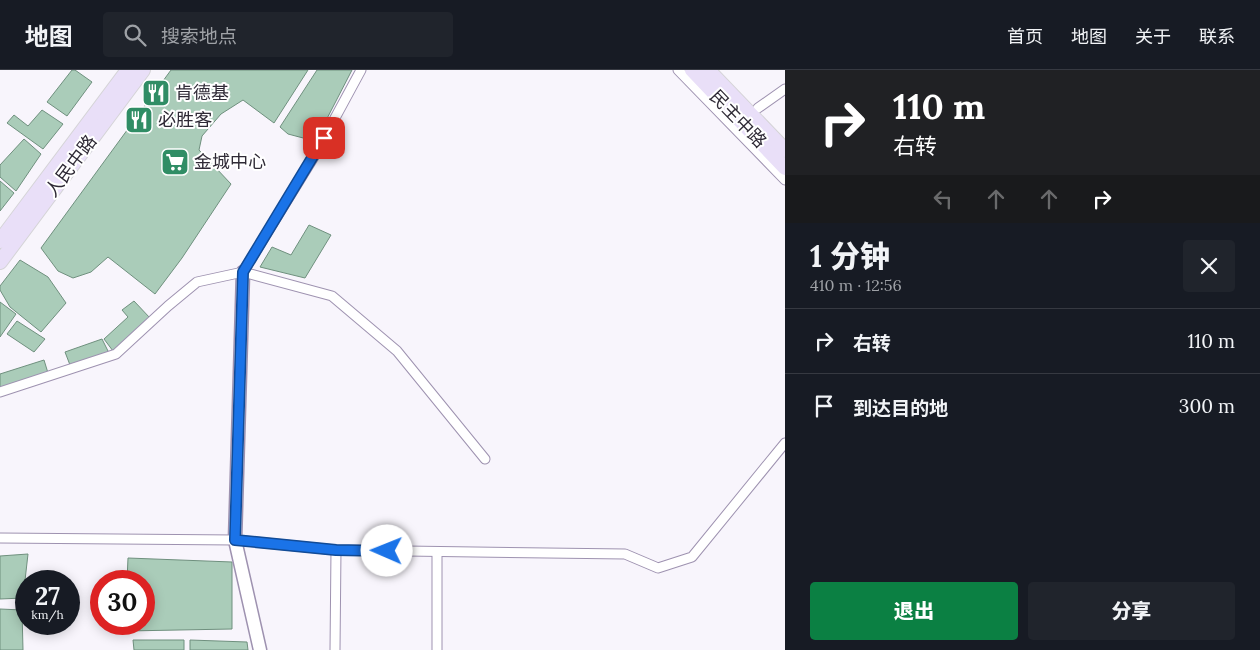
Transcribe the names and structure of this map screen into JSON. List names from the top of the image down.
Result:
{
  "streets": {
    "main road": ["民主中路", "人民中路"]
  },
  "places": {
    "restaurant": ["肯德基", "必胜客"],
    "supermarket": ["金城中心"]
  },
  "page": {
    "header": "地图",
    "search": "搜索地点",
    "nav": [
      "首页",
      "地图",
      "关于",
      "联系"
    ],
    "turn": ["110 m", "右转"],
    "heading": ["1 分钟", "410 m · 12:56"],
    "list": [
      {
        "name": "右转",
        "value": "110 m"
      },
      {
        "name": "到达目的地",
        "value": "300 m"
      }
    ],
    "speed": "27 km/h",
    "limit": "30",
    "buttons": ["退出", "分享"]
  }
}
